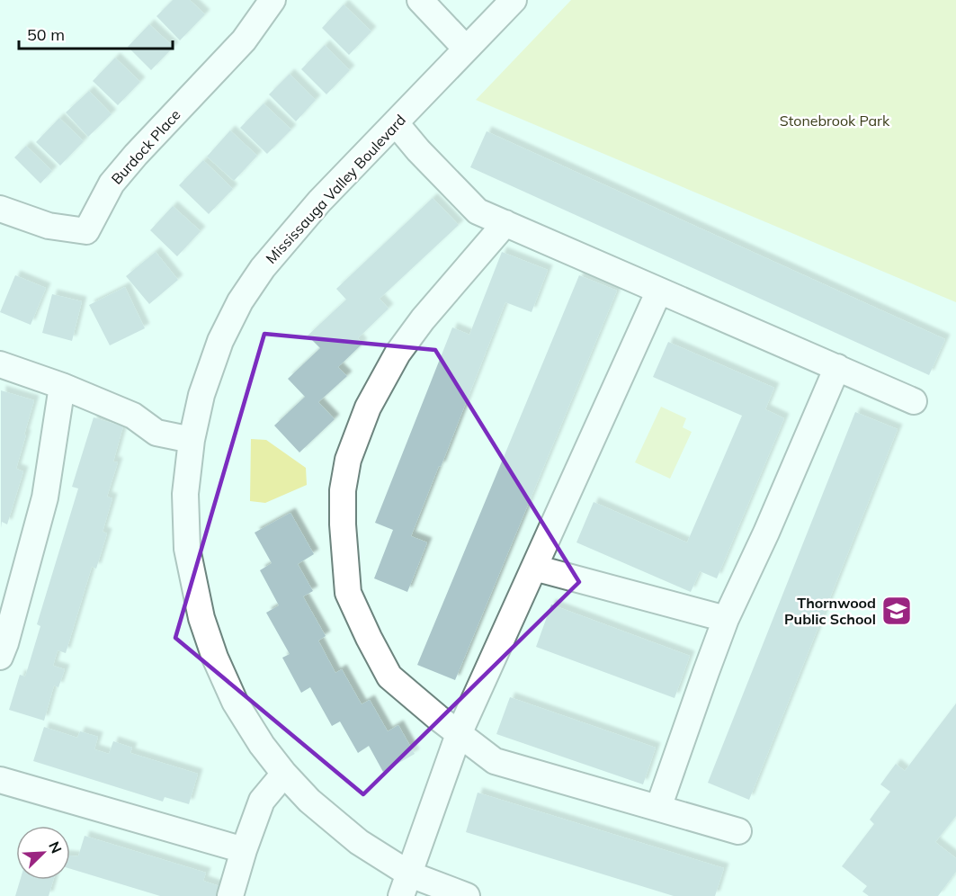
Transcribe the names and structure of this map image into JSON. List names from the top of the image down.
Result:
{
  "streets": {
    "street": ["Burdock Place", "Mississauga Valley Boulevard"]
  },
  "parks": ["Stonebrook Park"],
  "places": {
    "school or university": ["Thornwood Public School"]
  },
  "scale_bar": "50 m",
  "north": "top right"
}
